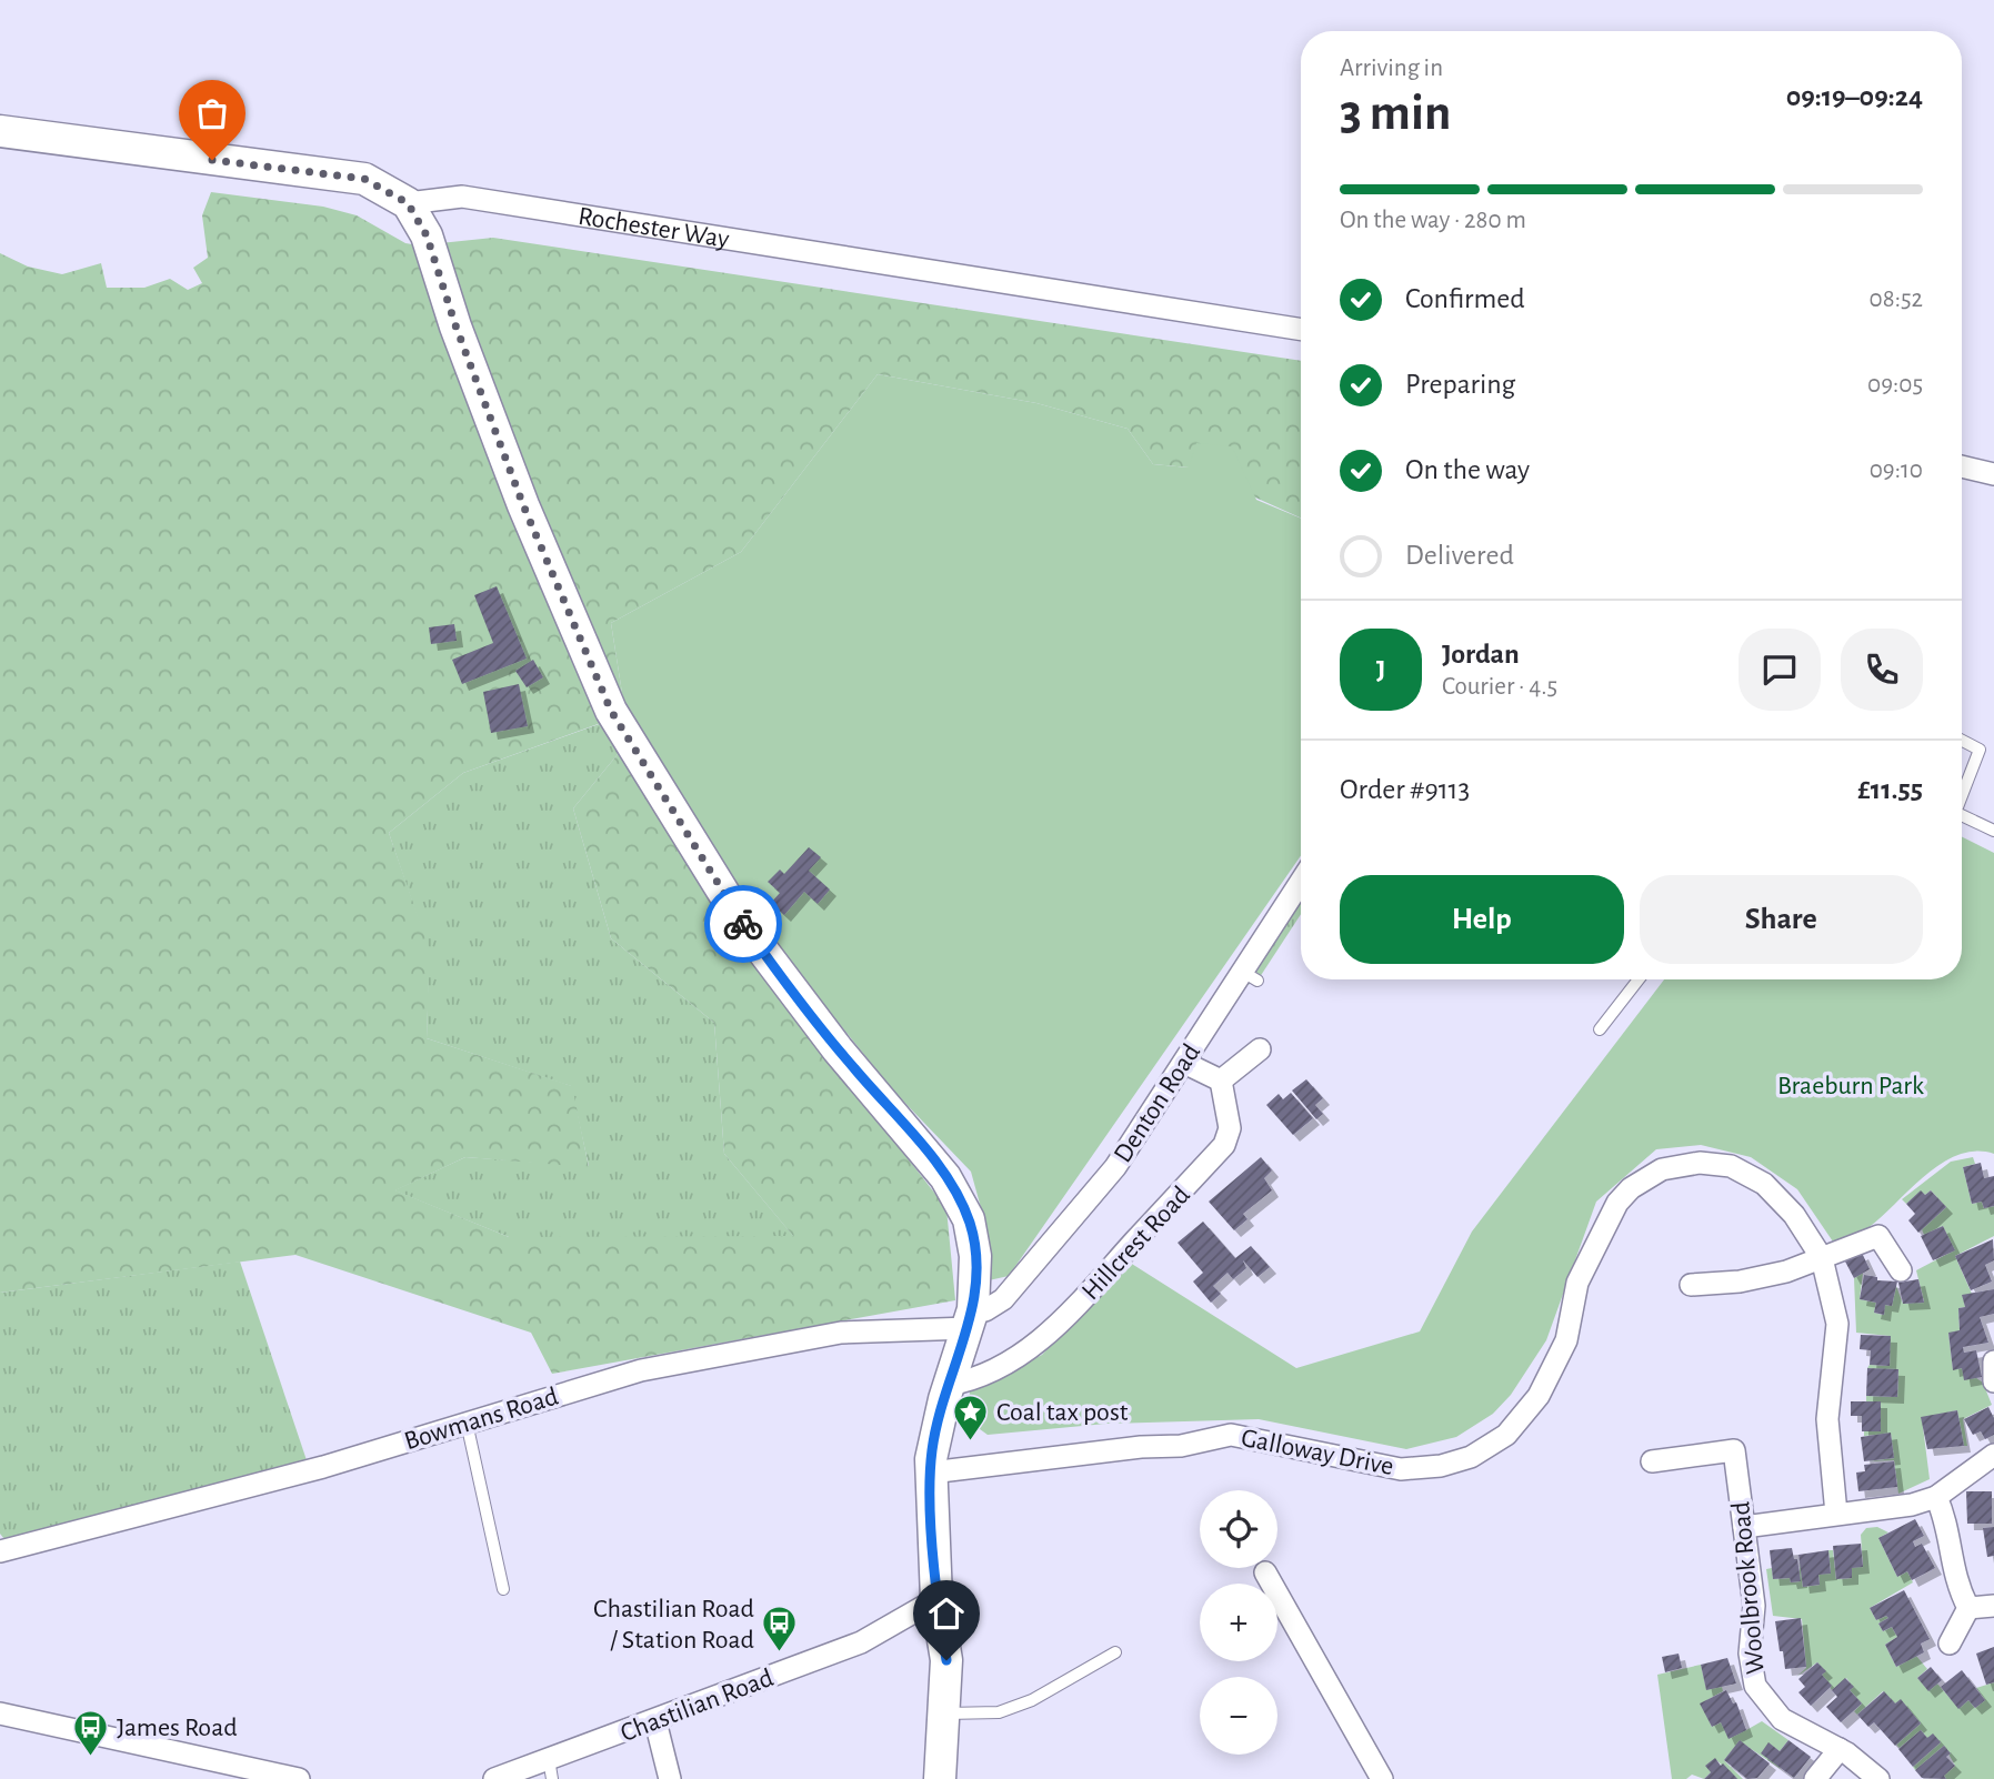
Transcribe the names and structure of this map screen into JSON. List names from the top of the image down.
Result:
{
  "streets": {
    "street": [
      "Rochester Way",
      "Denton Road",
      "Hillcrest Road",
      "Bowmans Road",
      "Galloway Drive",
      "Woolbrook Road",
      "Chastilian Road"
    ]
  },
  "crossings": [
    ["Denton Road", "Bowmans Road"]
  ],
  "parks": ["Braeburn Park"],
  "places": {
    "place": ["Coal tax post"],
    "bus stop": ["Chastilian Road / Station Road", "James Road"]
  },
  "page": {
    "heading": ["3 min", "Arriving in", "09:19–09:24"],
    "panel": [
      "Jordan",
      "Courier · 4.5",
      "Order #9113",
      "£11.55"
    ],
    "bar": "On the way · 280 m",
    "list": [
      ["Confirmed", "08:52"],
      ["Preparing", "09:05"],
      ["On the way", "09:10"],
      "Delivered"
    ],
    "round": "J",
    "buttons": ["Help", "Share"],
    "map_buttons": ["+", "−"]
  }
}
